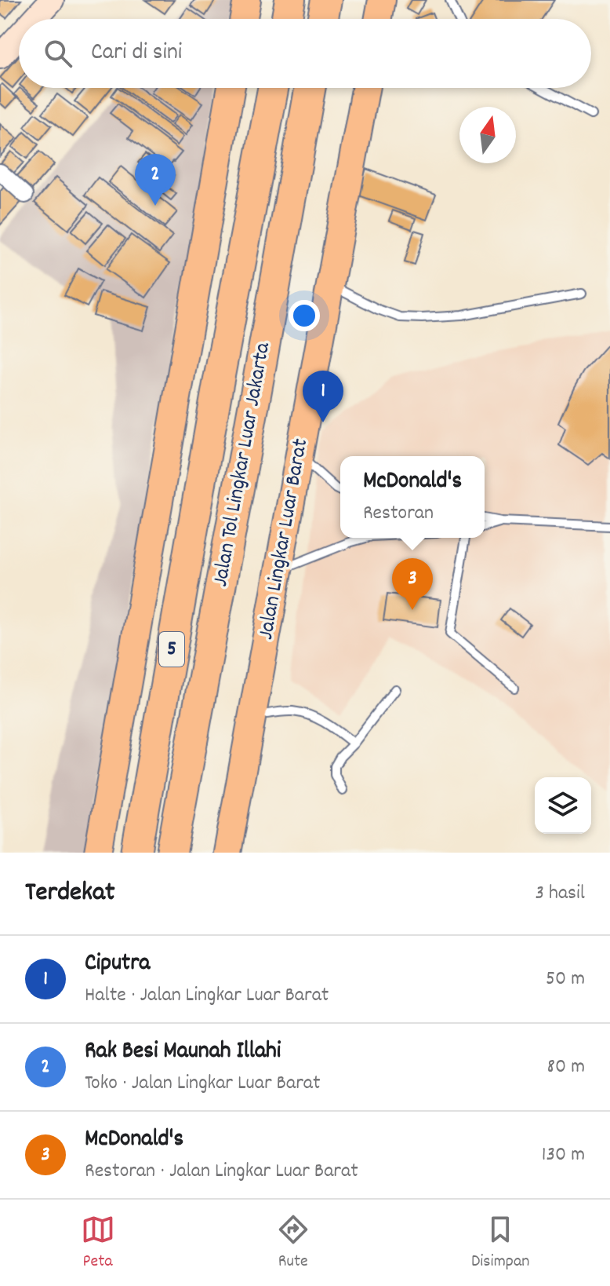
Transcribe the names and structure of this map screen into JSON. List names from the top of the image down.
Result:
{
  "streets": {
    "highway": ["Jalan Tol Lingkar Luar Jakarta", "5"],
    "main road": ["Jalan Lingkar Luar Barat"]
  },
  "north": "top",
  "page": {
    "search": "Cari di sini",
    "pins": ["2", "1", "3"],
    "popup": ["McDonald's", "Restoran"],
    "heading": ["Terdekat", "3 hasil"],
    "list": [
      {
        "mark": "1",
        "name": "Ciputra",
        "note": "Halte · Jalan Lingkar Luar Barat",
        "value": "50 m"
      },
      {
        "mark": "2",
        "name": "Rak Besi Maunah Illahi",
        "note": "Toko · Jalan Lingkar Luar Barat",
        "value": "80 m"
      },
      {
        "mark": "3",
        "name": "McDonald's",
        "note": "Restoran · Jalan Lingkar Luar Barat",
        "value": "130 m"
      }
    ],
    "nav": ["Peta", "Rute", "Disimpan"]
  }
}
